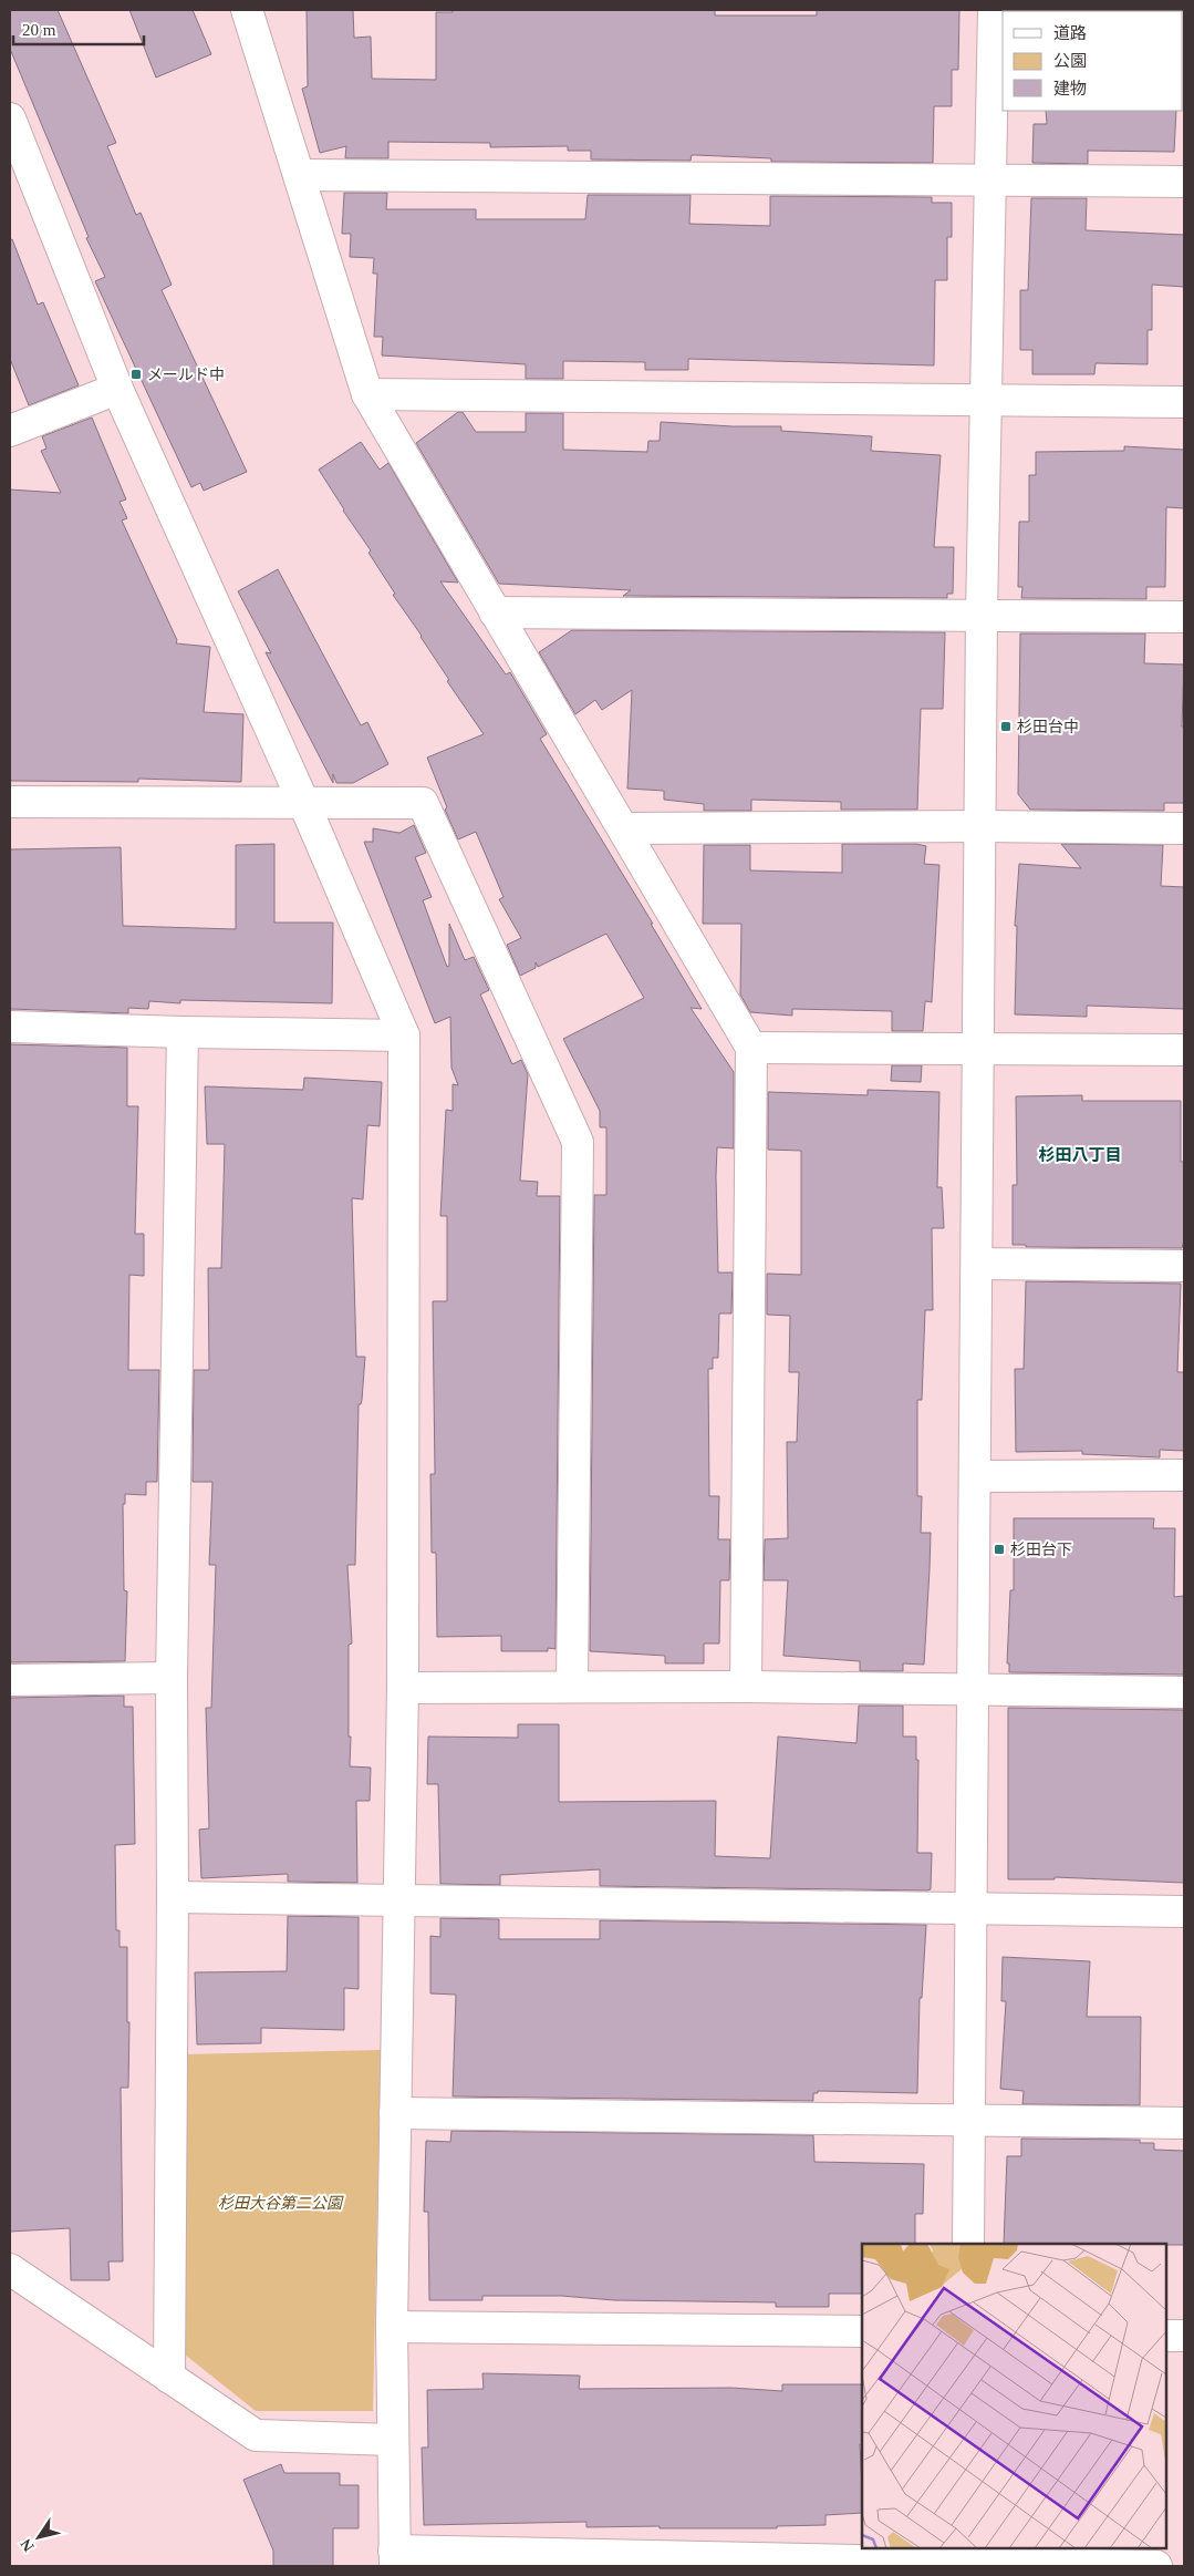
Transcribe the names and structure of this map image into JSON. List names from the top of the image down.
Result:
{
  "districts": ["杉田八丁目"],
  "parks": ["杉田大谷第二公園"],
  "places": {
    "transit": ["メールド中", "杉田台中", "杉田台下"]
  },
  "legend": ["道路", "公園", "建物"],
  "scale_bar": "20 m",
  "north": "bottom left"
}
